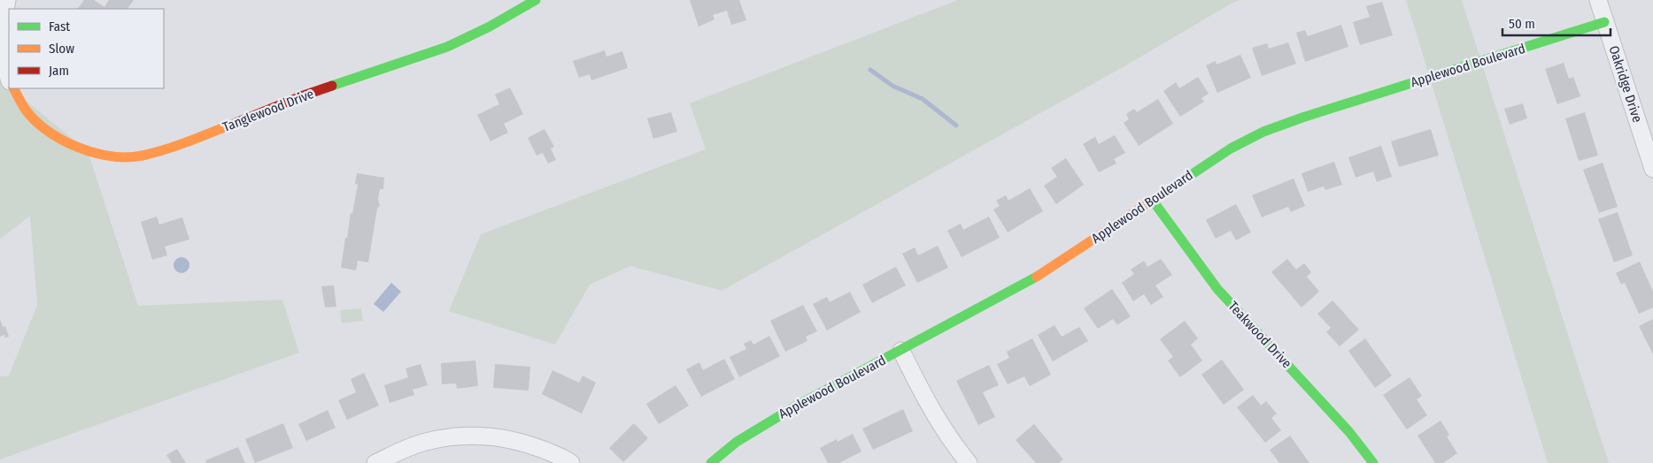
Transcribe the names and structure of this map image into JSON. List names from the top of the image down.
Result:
{
  "streets": {
    "street": [
      "Applewood Boulevard",
      "Oakridge Drive",
      "Tanglewood Drive",
      "Teakwood Drive"
    ]
  },
  "crossings": [
    ["Applewood Boulevard", "Oakridge Drive"],
    ["Applewood Boulevard", "Teakwood Drive"]
  ],
  "legend": ["Fast", "Slow", "Jam"],
  "scale_bar": "50 m"
}
